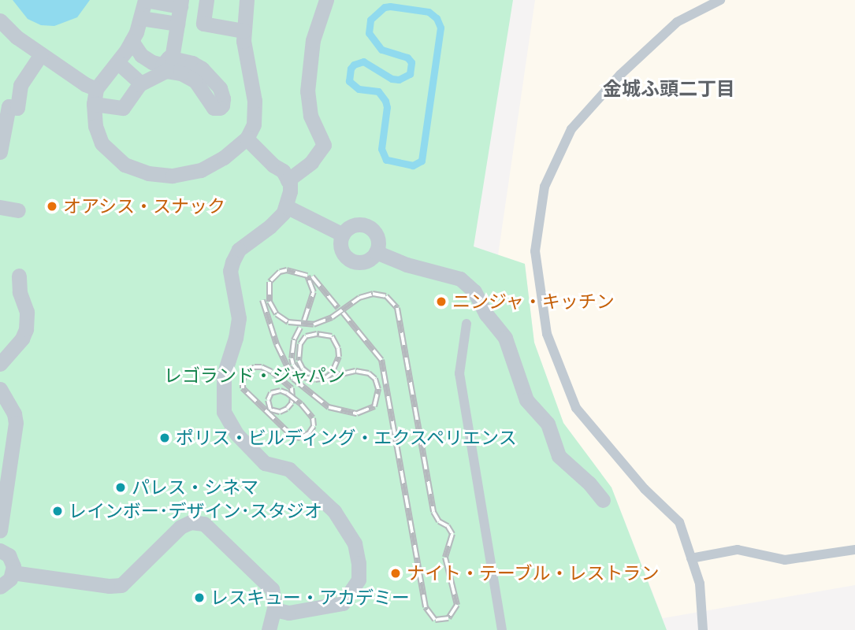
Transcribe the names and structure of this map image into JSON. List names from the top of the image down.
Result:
{
  "districts": ["金城ふ頭二丁目"],
  "parks": ["レゴランド・ジャパン"],
  "places": [
    "オアシス・スナック",
    "ニンジャ・キッチン",
    "ポリス・ビルディング・エクスペリエンス",
    "パレス・シネマ",
    "レインボー･デザイン･スタジオ",
    "ナイト・テーブル・レストラン",
    "レスキュー・アカデミー"
  ]
}
